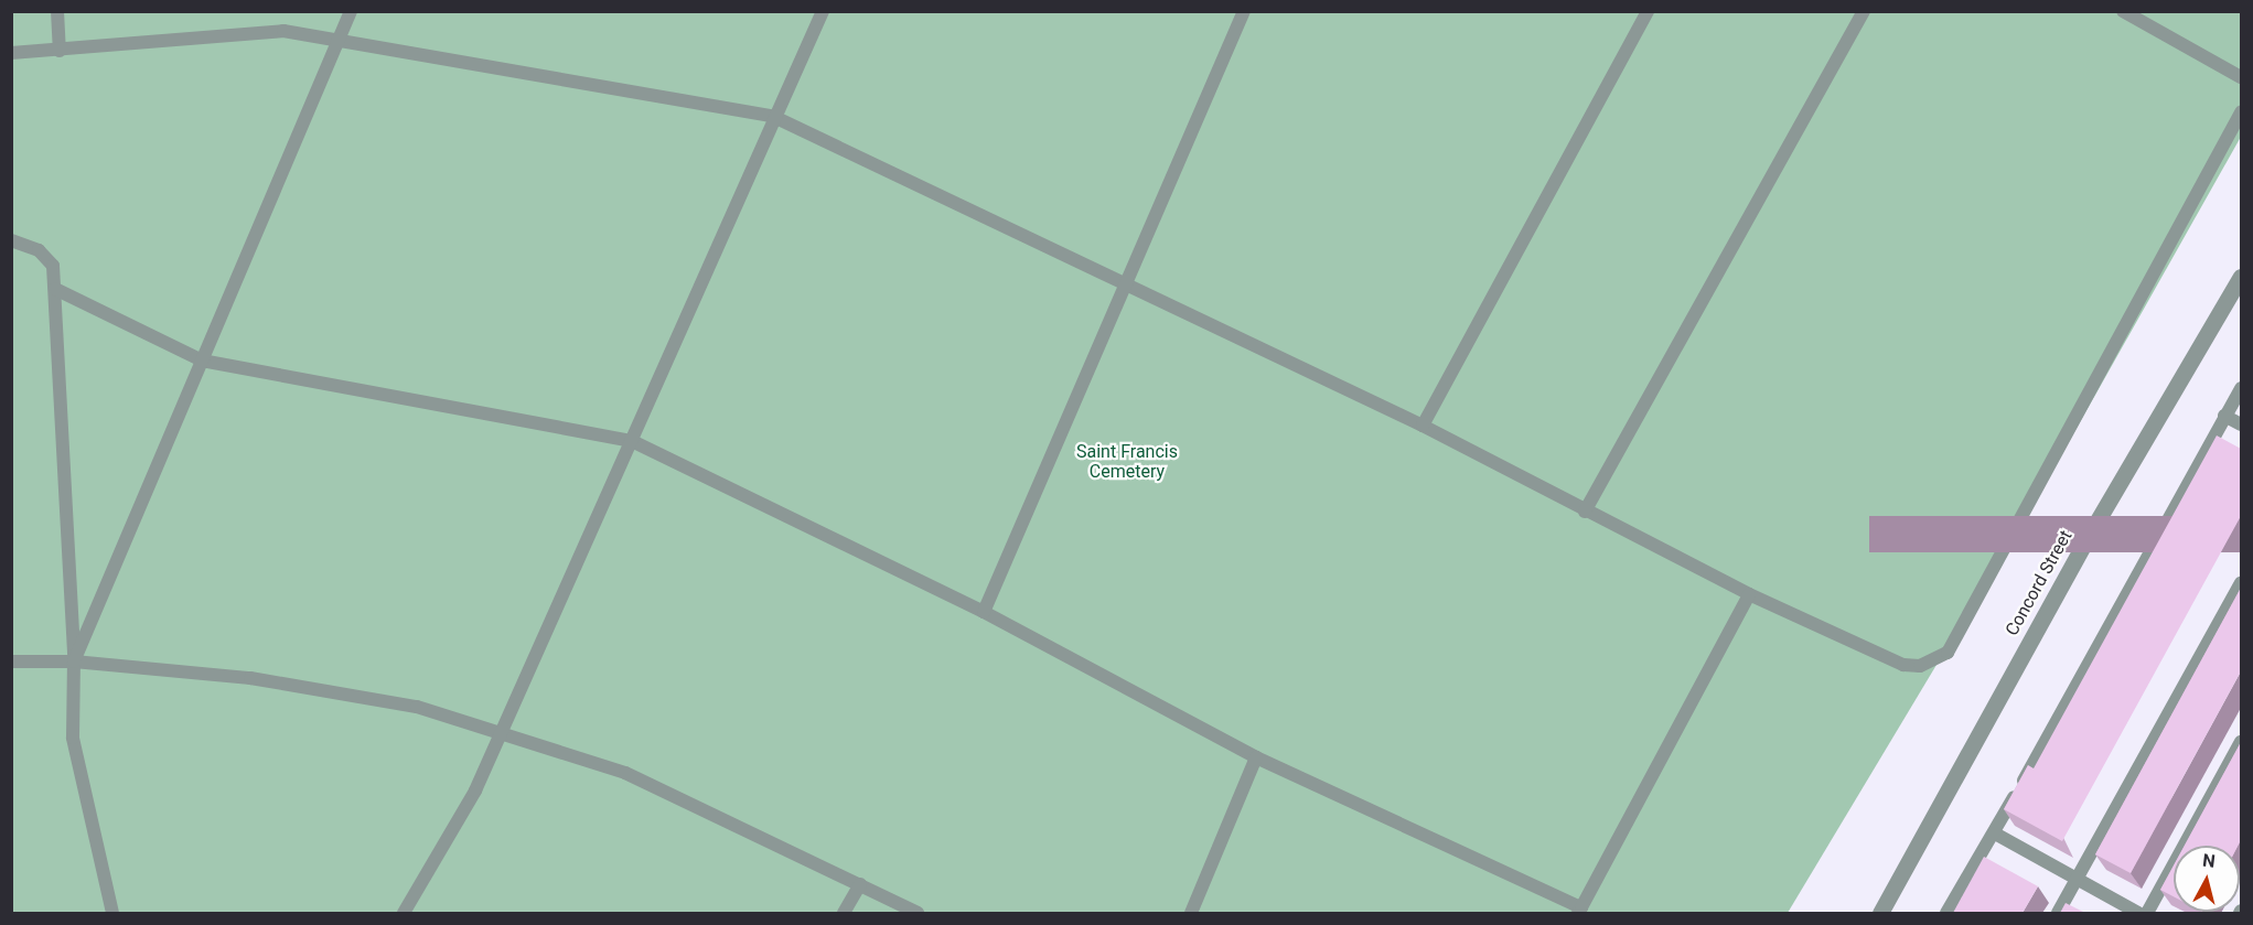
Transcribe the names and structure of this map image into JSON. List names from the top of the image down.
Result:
{
  "streets": {
    "street": ["Concord Street"]
  },
  "parks": ["Saint Francis Cemetery"],
  "north": "top"
}
